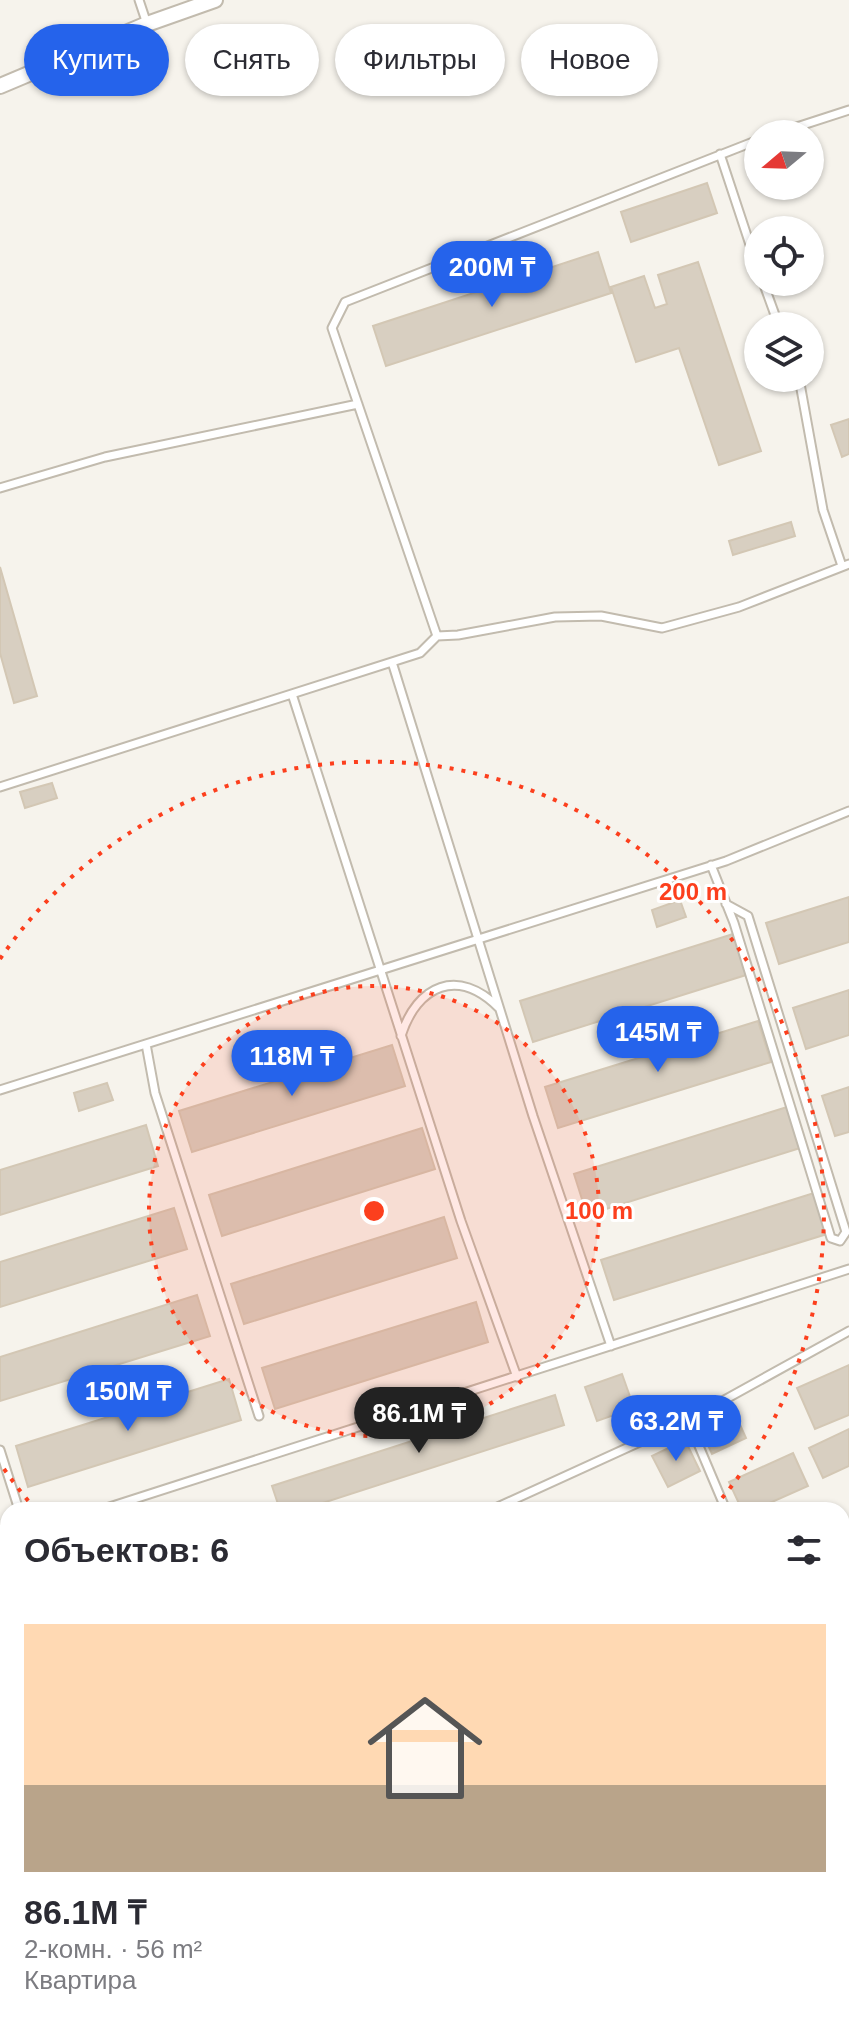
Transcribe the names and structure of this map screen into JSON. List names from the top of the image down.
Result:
{
  "north": "left",
  "page": {
    "chip": [
      "Купить",
      "Снять",
      "Фильтры",
      "Новое"
    ],
    "price": [
      "200M ₸",
      "145M ₸",
      "118M ₸",
      "150M ₸",
      "86.1M ₸",
      "63.2M ₸"
    ],
    "heading": "Объектов: 6",
    "list": [
      {
        "name": "86.1M ₸",
        "note": "2-комн. · 56 m² · Квартира"
      }
    ]
  },
  "rings": ["200 m", "100 m"]
}
